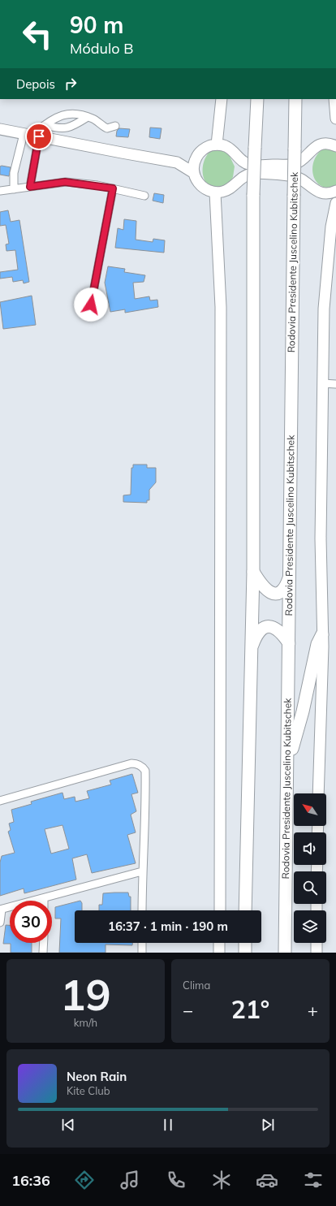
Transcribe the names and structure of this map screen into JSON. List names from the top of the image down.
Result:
{
  "streets": {
    "highway": ["Rodovia Presidente Juscelino Kubitschek"]
  },
  "north": "top left",
  "page": {
    "turn": ["90 m", "Módulo B"],
    "then": "Depois",
    "limit": "30",
    "trip": "16:37 · 1 min · 190 m",
    "tile": [
      ["19", "km/h"],
      "Clima"
    ],
    "heat": ["−", "21°", "+"],
    "song": ["Neon Rain", "Kite Club"],
    "tabs": "16:36"
  }
}
